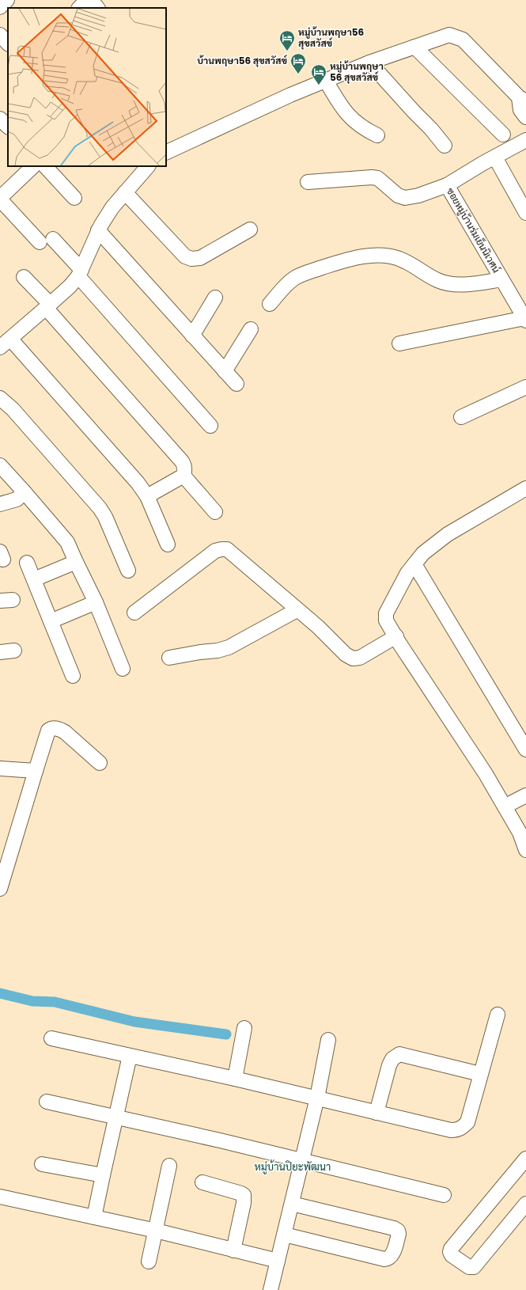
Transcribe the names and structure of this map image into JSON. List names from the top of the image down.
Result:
{
  "streets": {
    "street": ["ซอยหมู่บ้านร่มเย็นนิเวศน์"]
  },
  "districts": ["หมู่บ้านปิยะพัฒนา"],
  "places": {
    "hotel": ["หมู่บ้านพฤษา56 สุขสวัสข์", "บ้านพฤษา56 สุขสวัสข์", "หมู่บ้านพฤษา 56 สุขสวัสข์"]
  }
}
